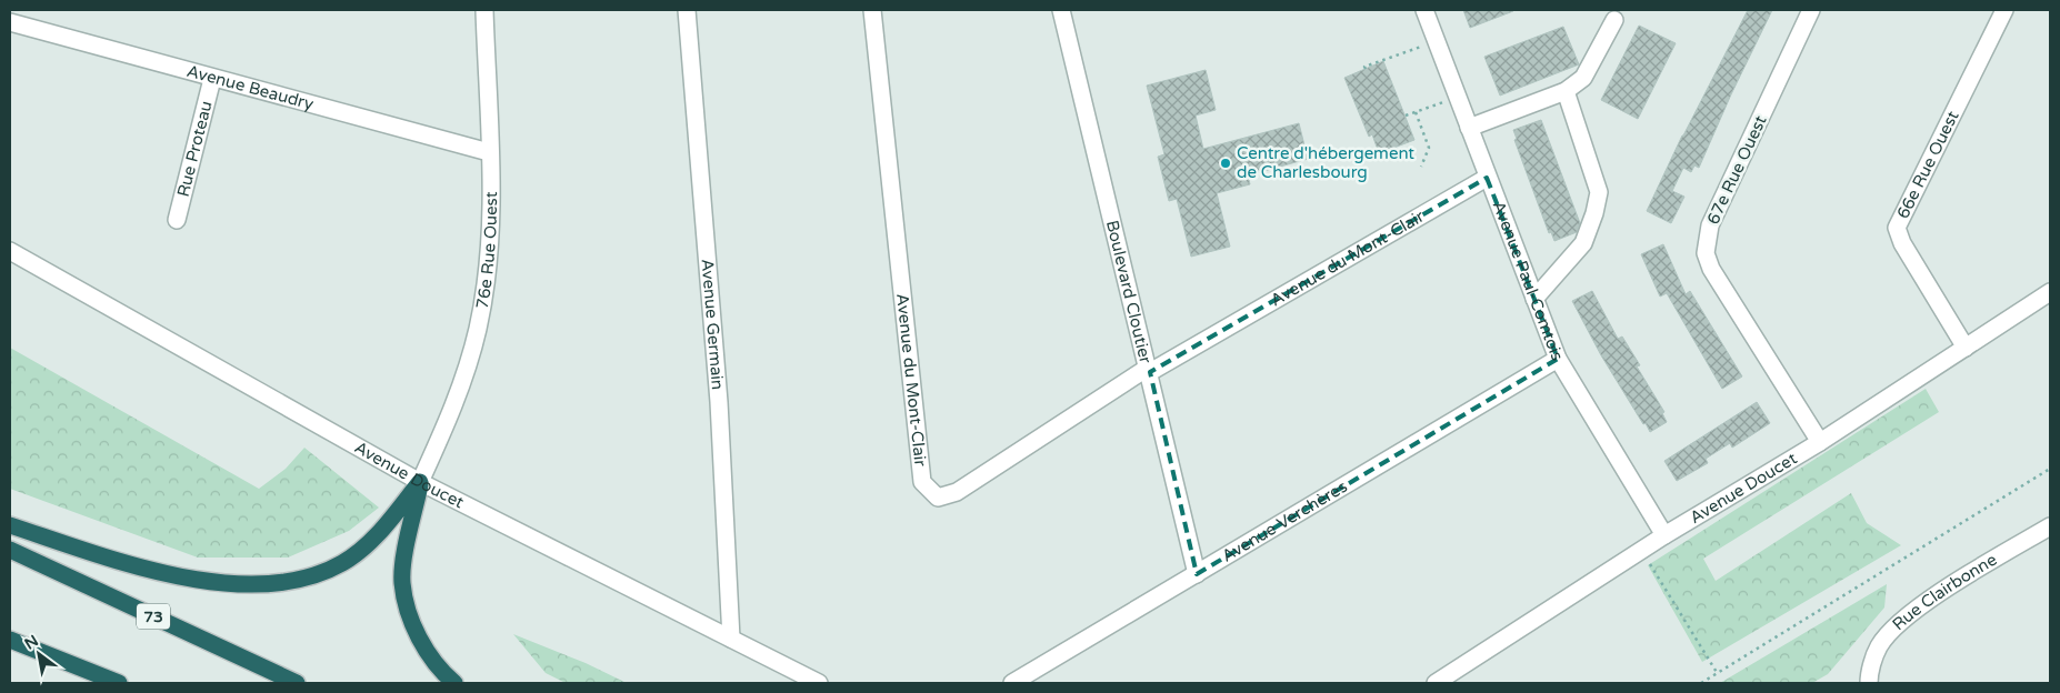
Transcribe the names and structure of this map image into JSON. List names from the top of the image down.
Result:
{
  "streets": {
    "highway": ["73"],
    "street": [
      "Avenue Beaudry",
      "Rue Proteau",
      "66e Rue Ouest",
      "67e Rue Ouest",
      "76e Rue Ouest",
      "Avenue du Mont-Clair",
      "Avenue Paul-Comtois",
      "Boulevard Cloutier",
      "Avenue Germain",
      "Avenue Doucet",
      "Avenue Verchères",
      "Rue Clairbonne"
    ]
  },
  "crossings": [
    ["Avenue Beaudry", "Rue Proteau"],
    ["Avenue Beaudry", "76e Rue Ouest"],
    ["66e Rue Ouest", "Avenue Doucet"],
    ["67e Rue Ouest", "Avenue Doucet"],
    ["76e Rue Ouest", "Avenue Doucet"],
    ["Avenue du Mont-Clair", "Avenue Paul-Comtois"],
    ["Avenue du Mont-Clair", "Boulevard Cloutier"],
    ["Avenue Paul-Comtois", "Avenue Doucet"],
    ["Avenue Paul-Comtois", "Avenue Verchères"],
    ["Boulevard Cloutier", "Avenue Verchères"],
    ["Avenue Germain", "Avenue Doucet"]
  ],
  "places": ["Centre d'hébergement de Charlesbourg"],
  "north": "top left"
}
